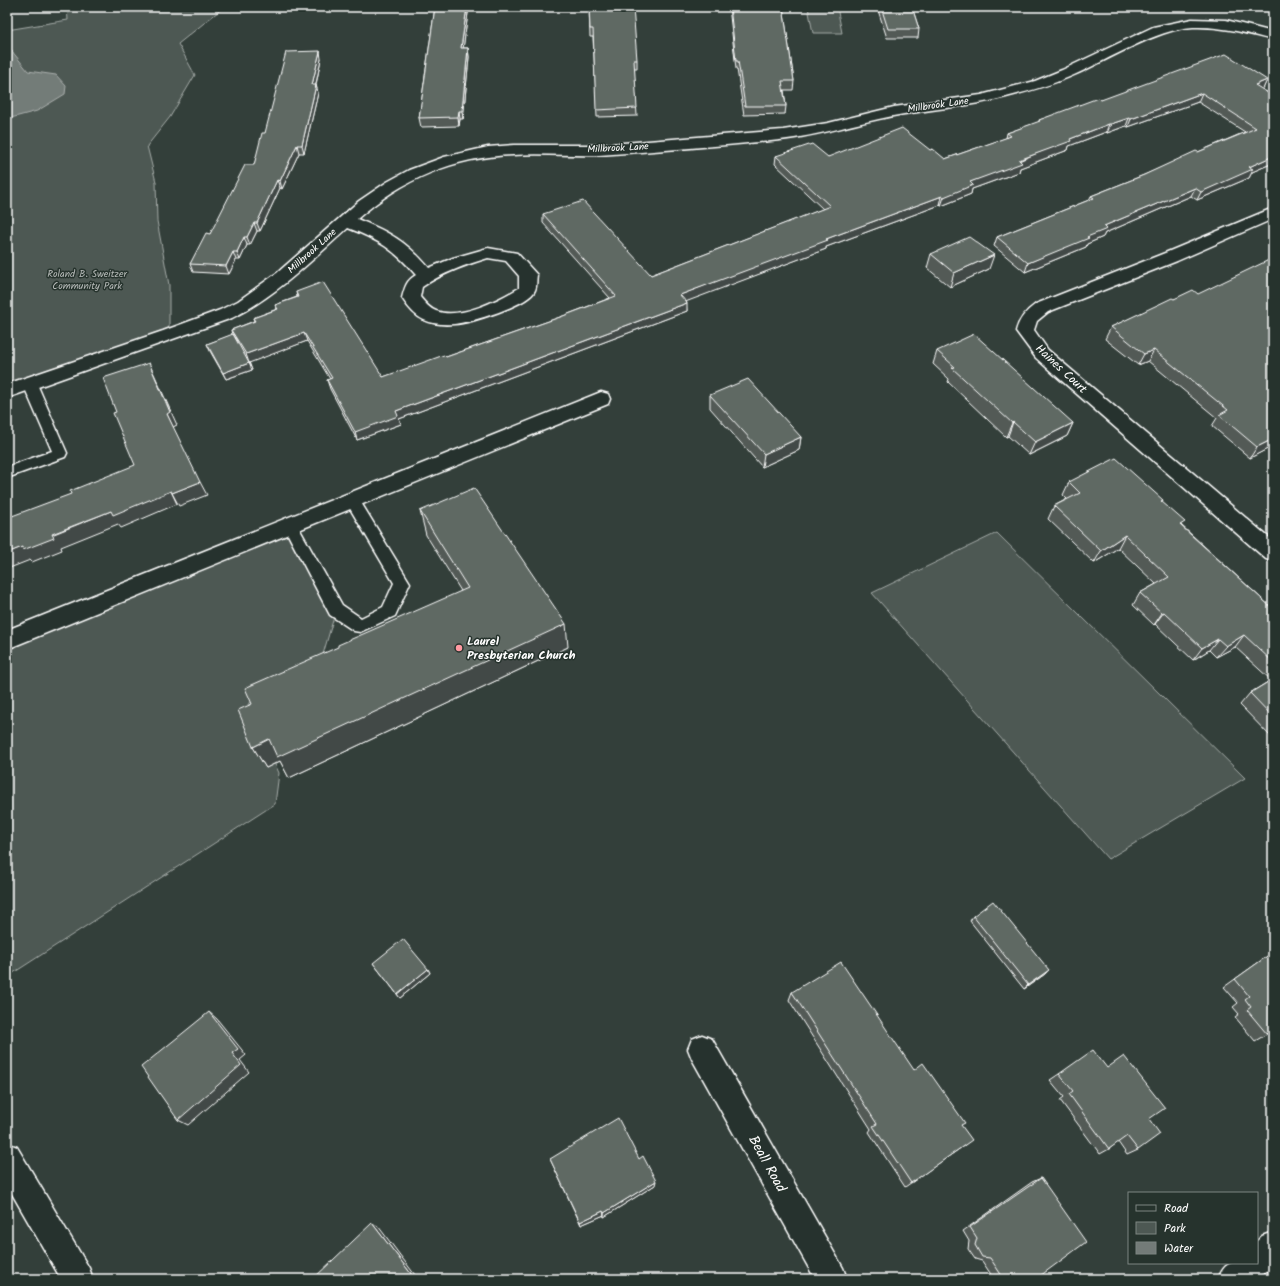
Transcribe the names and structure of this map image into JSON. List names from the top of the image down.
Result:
{
  "streets": {
    "street": ["Millbrook Lane", "Haines Court", "Beall Road"]
  },
  "parks": ["Roland B. Sweitzer Community Park"],
  "places": ["Laurel Presbyterian Church"],
  "legend": ["Road", "Park", "Water"]
}
